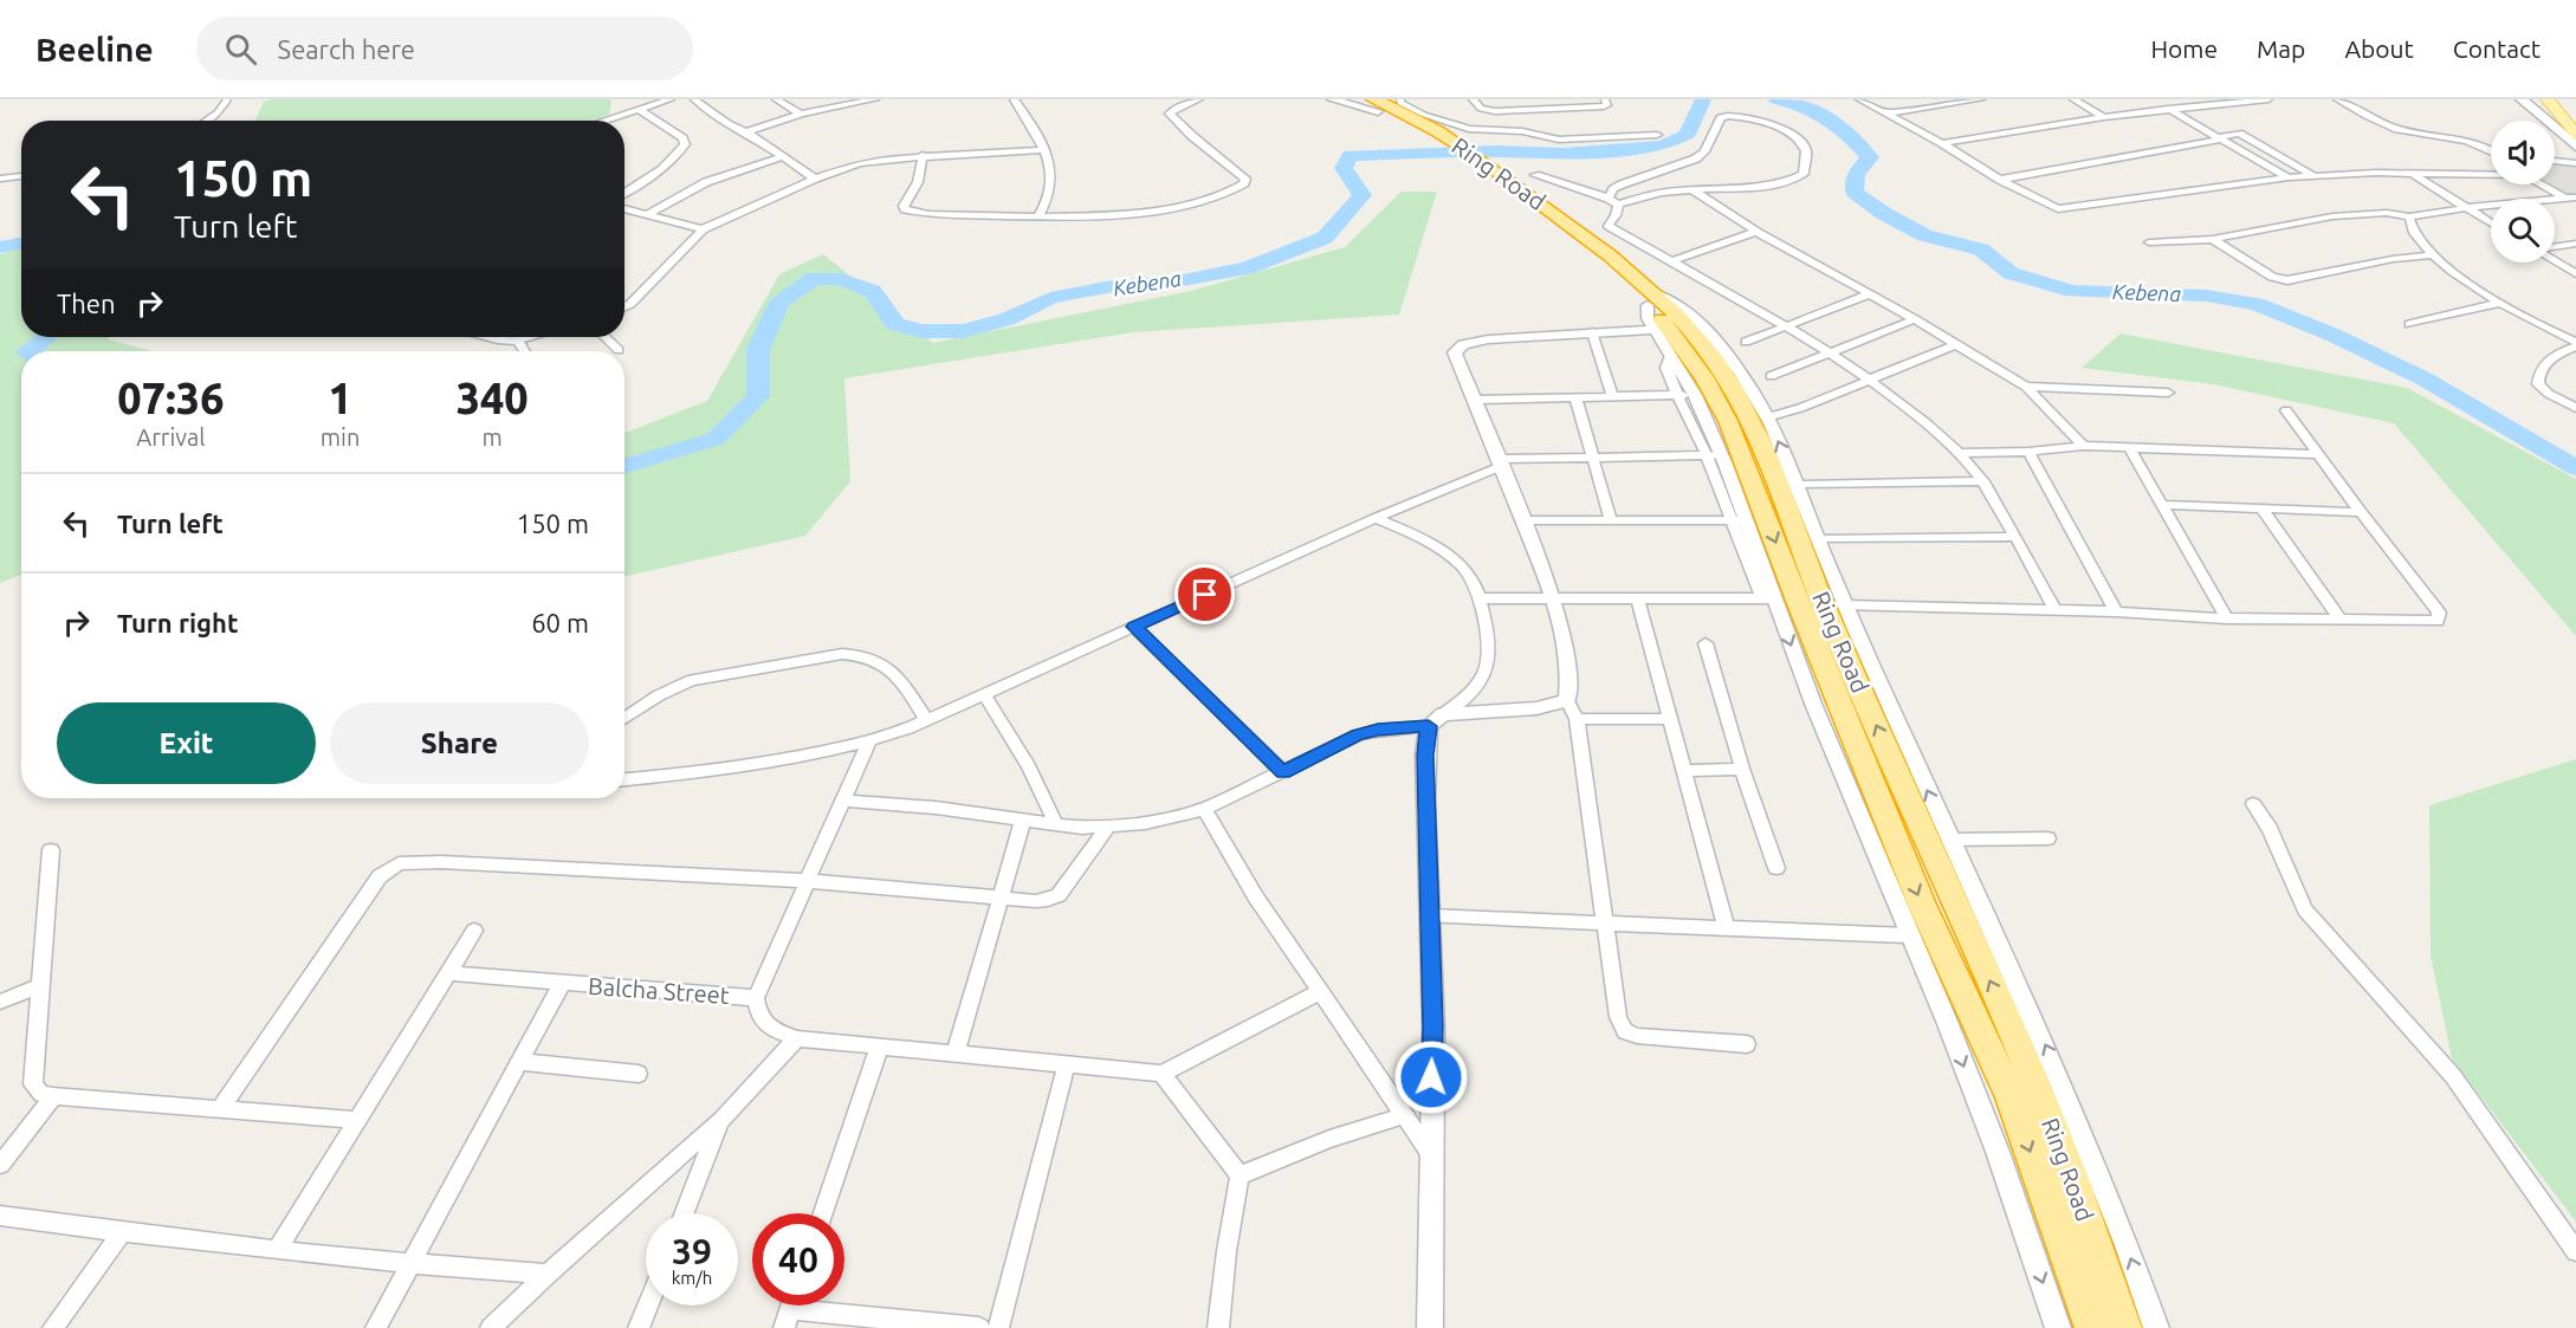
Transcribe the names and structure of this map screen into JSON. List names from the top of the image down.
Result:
{
  "streets": {
    "highway": ["Ring Road"],
    "street": ["Balcha Street"]
  },
  "water": ["Kebena"],
  "page": {
    "header": "Beeline",
    "search": "Search here",
    "nav": [
      "Home",
      "Map",
      "About",
      "Contact"
    ],
    "turn": ["150 m", "Turn left"],
    "then": "Then",
    "eta": [
      "07:36",
      "Arrival",
      "1",
      "min",
      "340",
      "m"
    ],
    "list": [
      {
        "name": "Turn left",
        "value": "150 m"
      },
      {
        "name": "Turn right",
        "value": "60 m"
      }
    ],
    "buttons": ["Exit", "Share"],
    "speed": "39 km/h",
    "limit": "40"
  }
}
